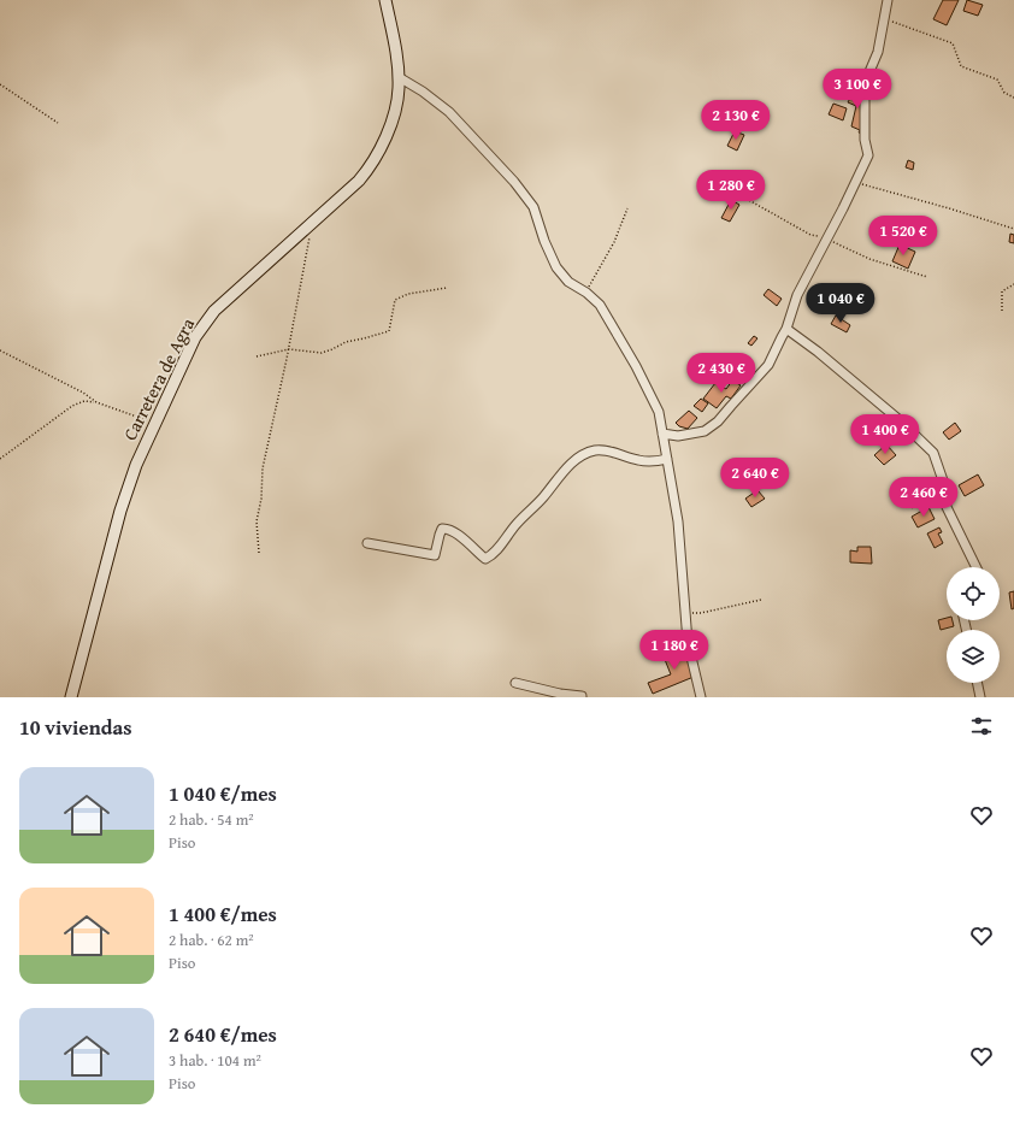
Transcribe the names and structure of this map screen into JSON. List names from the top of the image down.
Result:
{
  "streets": {
    "street": ["Carretera de Agra"]
  },
  "page": {
    "price": [
      "3 100 €",
      "2 130 €",
      "1 280 €",
      "1 520 €",
      "1 040 €",
      "2 430 €",
      "1 400 €",
      "2 640 €",
      "2 460 €",
      "1 180 €"
    ],
    "heading": "10 viviendas",
    "list": [
      {
        "name": "1 040 €/mes",
        "note": "2 hab. · 54 m² · Piso"
      },
      {
        "name": "1 400 €/mes",
        "note": "2 hab. · 62 m² · Piso"
      },
      {
        "name": "2 640 €/mes",
        "note": "3 hab. · 104 m² · Piso"
      }
    ]
  }
}
